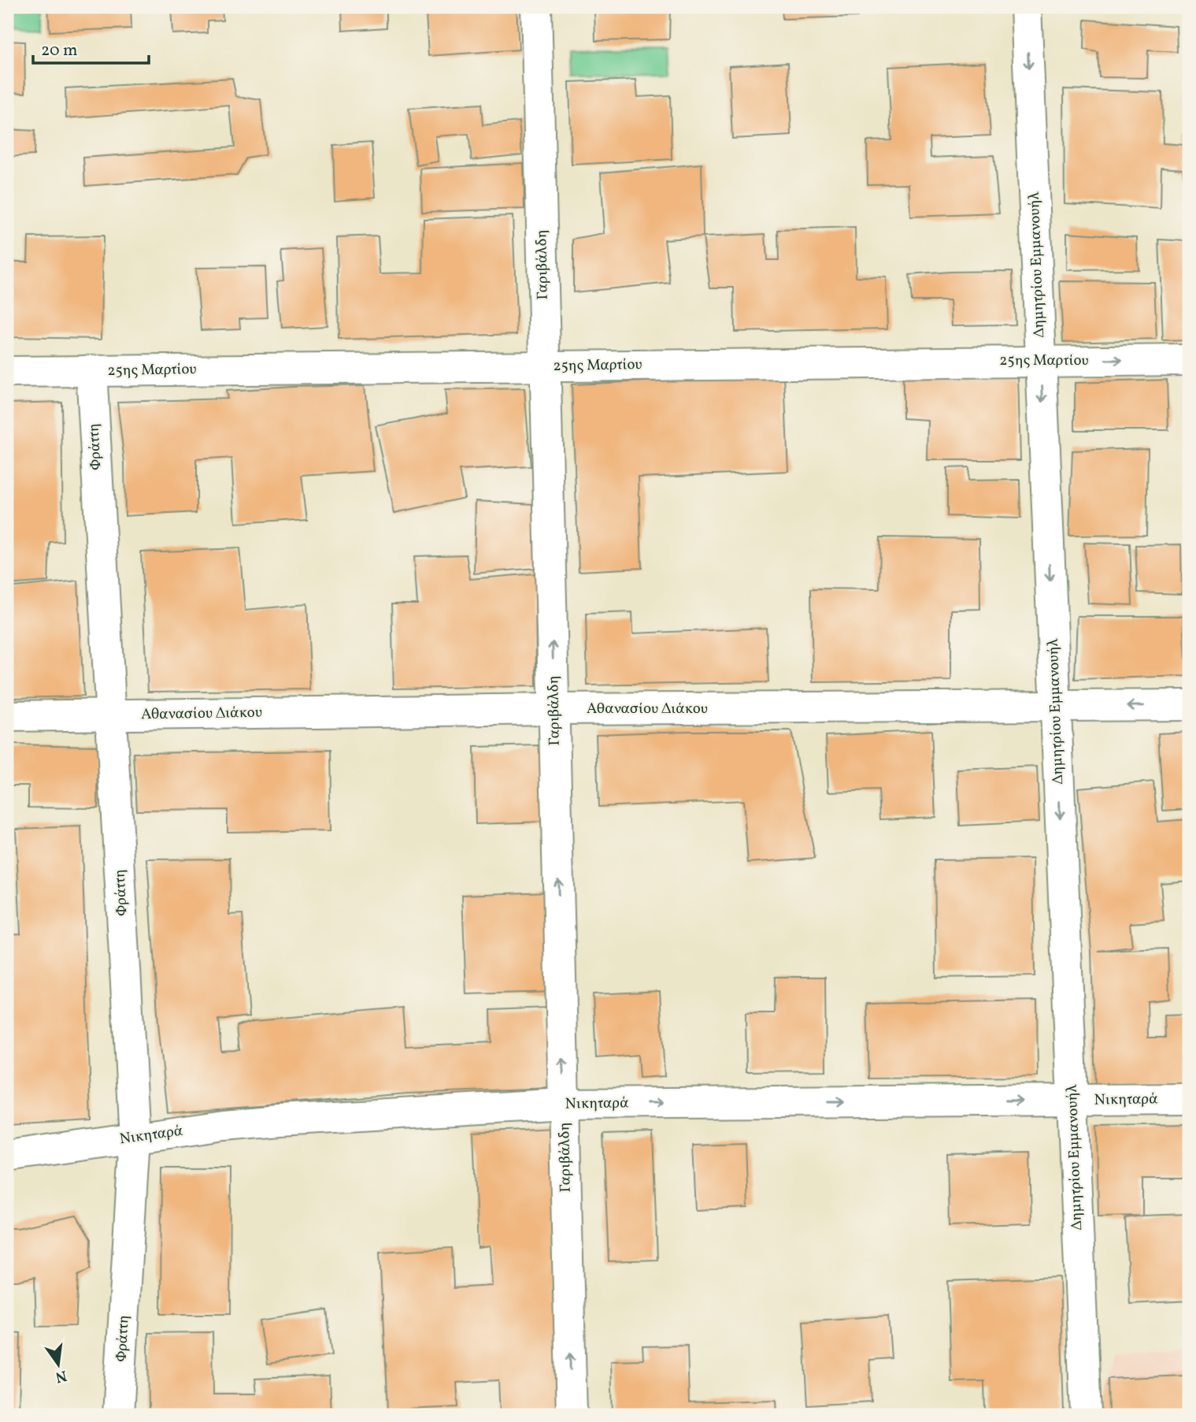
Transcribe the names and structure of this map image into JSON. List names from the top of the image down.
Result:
{
  "streets": {
    "street": [
      "Γαριβάλδη",
      "Δημητρίου Εμμανουήλ",
      "25ης Μαρτίου",
      "Φράττη",
      "Αθανασίου Διάκου",
      "Νικηταρά"
    ]
  },
  "crossings": [
    ["Γαριβάλδη", "25ης Μαρτίου"],
    ["Γαριβάλδη", "Αθανασίου Διάκου"],
    ["Γαριβάλδη", "Νικηταρά"],
    ["Δημητρίου Εμμανουήλ", "25ης Μαρτίου"],
    ["Δημητρίου Εμμανουήλ", "Αθανασίου Διάκου"],
    ["Δημητρίου Εμμανουήλ", "Νικηταρά"],
    ["25ης Μαρτίου", "Φράττη"],
    ["Φράττη", "Αθανασίου Διάκου"],
    ["Φράττη", "Νικηταρά"]
  ],
  "one_way": ["Γαριβάλδη", "Δημητρίου Εμμανουήλ", "Νικηταρά"],
  "scale_bar": "20 m",
  "north": "bottom"
}
